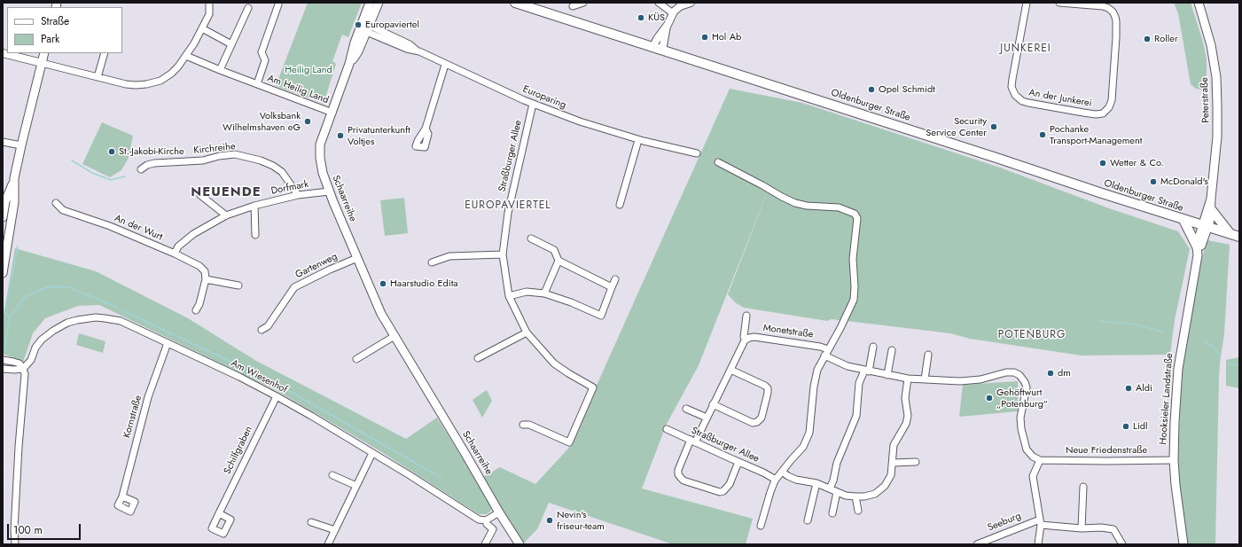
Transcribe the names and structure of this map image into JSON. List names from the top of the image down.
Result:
{
  "streets": {
    "main road": [
      "Peterstraße",
      "Oldenburger Straße",
      "Schaarreihe",
      "Hooksieler Landstraße"
    ],
    "street": [
      "Am Heilig Land",
      "Europaring",
      "An der Junkerei",
      "Kirchreihe",
      "Straßburger Allee",
      "Dorfmark",
      "An der Wurt",
      "Gartenweg",
      "Monetstraße",
      "Am Wiesenhof",
      "Kornstraße",
      "Schilfgraben",
      "Neue Friedenstraße",
      "Seeburg"
    ]
  },
  "crossings": [
    ["Am Heilig Land", "Schaarreihe"],
    ["Europaring", "Straßburger Allee"],
    ["Europaring", "Schaarreihe"],
    ["Peterstraße", "Oldenburger Straße"],
    ["Peterstraße", "Hooksieler Landstraße"],
    ["Oldenburger Straße", "Hooksieler Landstraße"],
    ["Kirchreihe", "Dorfmark"],
    ["Dorfmark", "Schaarreihe"],
    ["Dorfmark", "An der Wurt"],
    ["Schaarreihe", "Gartenweg"],
    ["Monetstraße", "Neue Friedenstraße"],
    ["Am Wiesenhof", "Kornstraße"],
    ["Am Wiesenhof", "Schilfgraben"],
    ["Hooksieler Landstraße", "Neue Friedenstraße"]
  ],
  "districts": [
    "JUNKEREI",
    "NEUENDE",
    "EUROPAVIERTEL",
    "POTENBURG"
  ],
  "parks": ["Heilig Land"],
  "places": [
    "KÜS",
    "Europaviertel",
    "Hol Ab",
    "Roller",
    "Opel Schmidt",
    "Volksbank Wilhelmshaven eG",
    "Security Service Center",
    "Pochanke Transport-Management",
    "Privatunterkunft Voltjes",
    "St.-Jakobi-Kirche",
    "Wetter & Co.",
    "McDonald's",
    "Haarstudio Edita",
    "dm",
    "Aldi",
    "Gehöftwurt „Potenburg“",
    "Lidl",
    "Nevin's friseur-team"
  ],
  "legend": ["Straße", "Park"],
  "scale_bar": "100 m"
}
